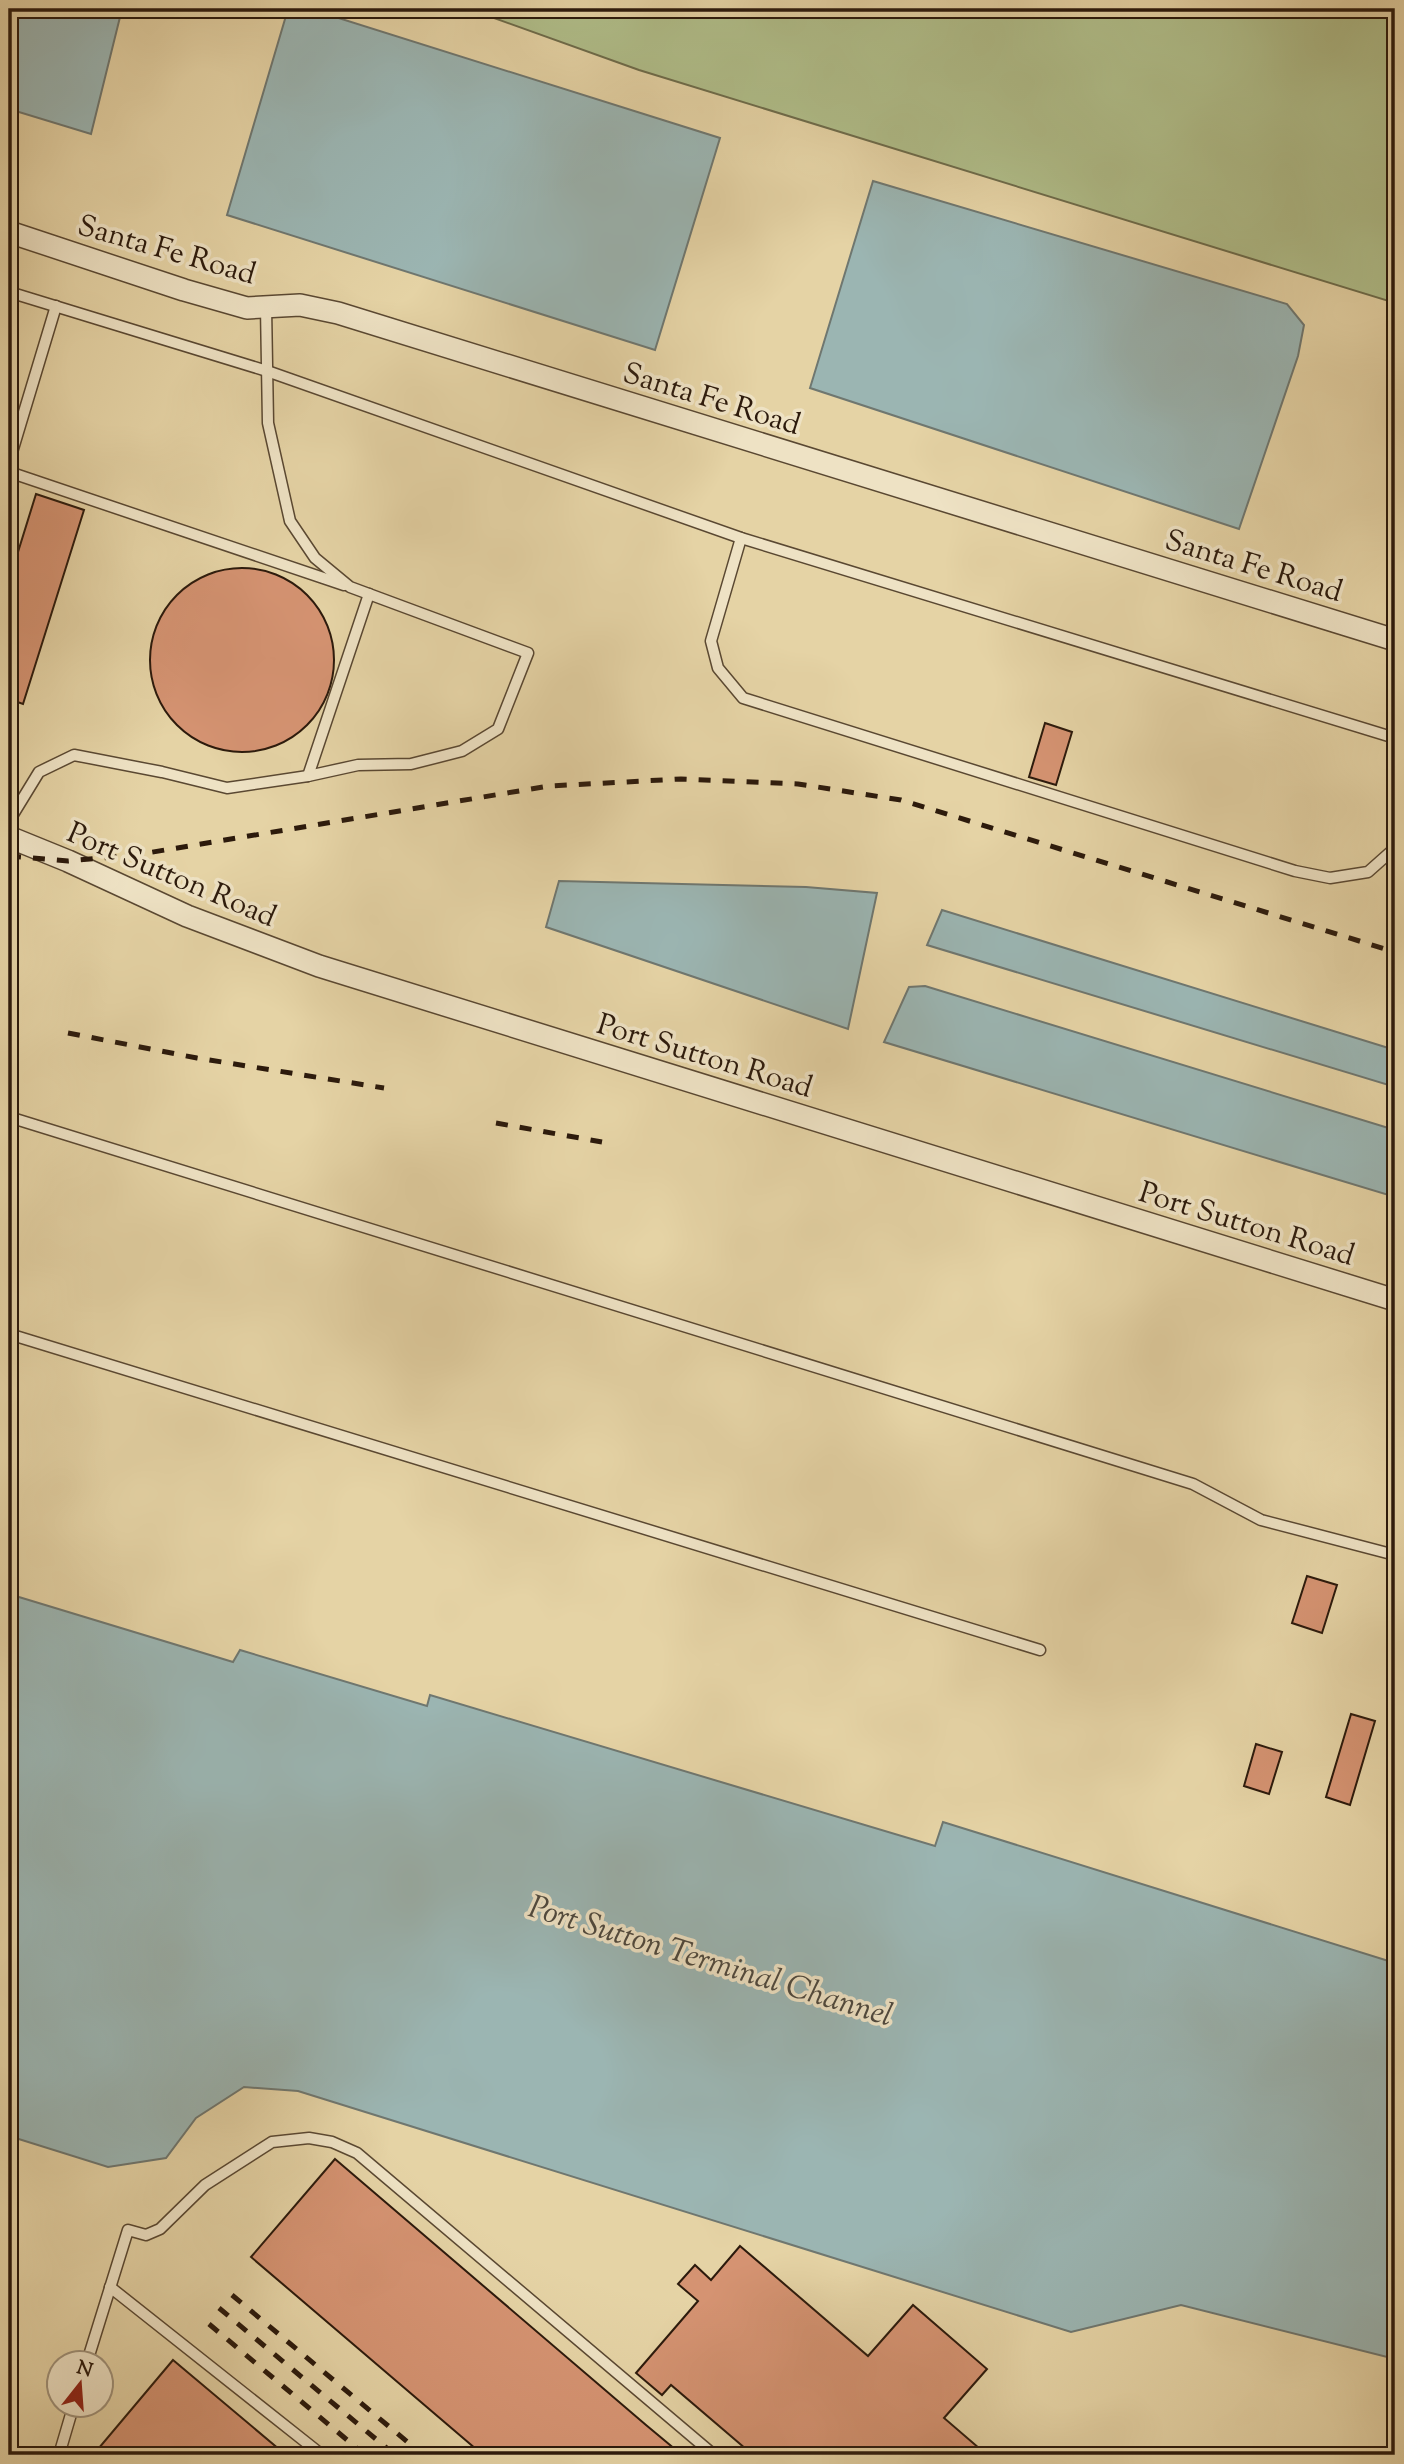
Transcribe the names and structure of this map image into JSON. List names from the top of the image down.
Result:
{
  "streets": {
    "street": ["Santa Fe Road", "Port Sutton Road"]
  },
  "water": ["Port Sutton Terminal Channel"],
  "north": "top"
}
